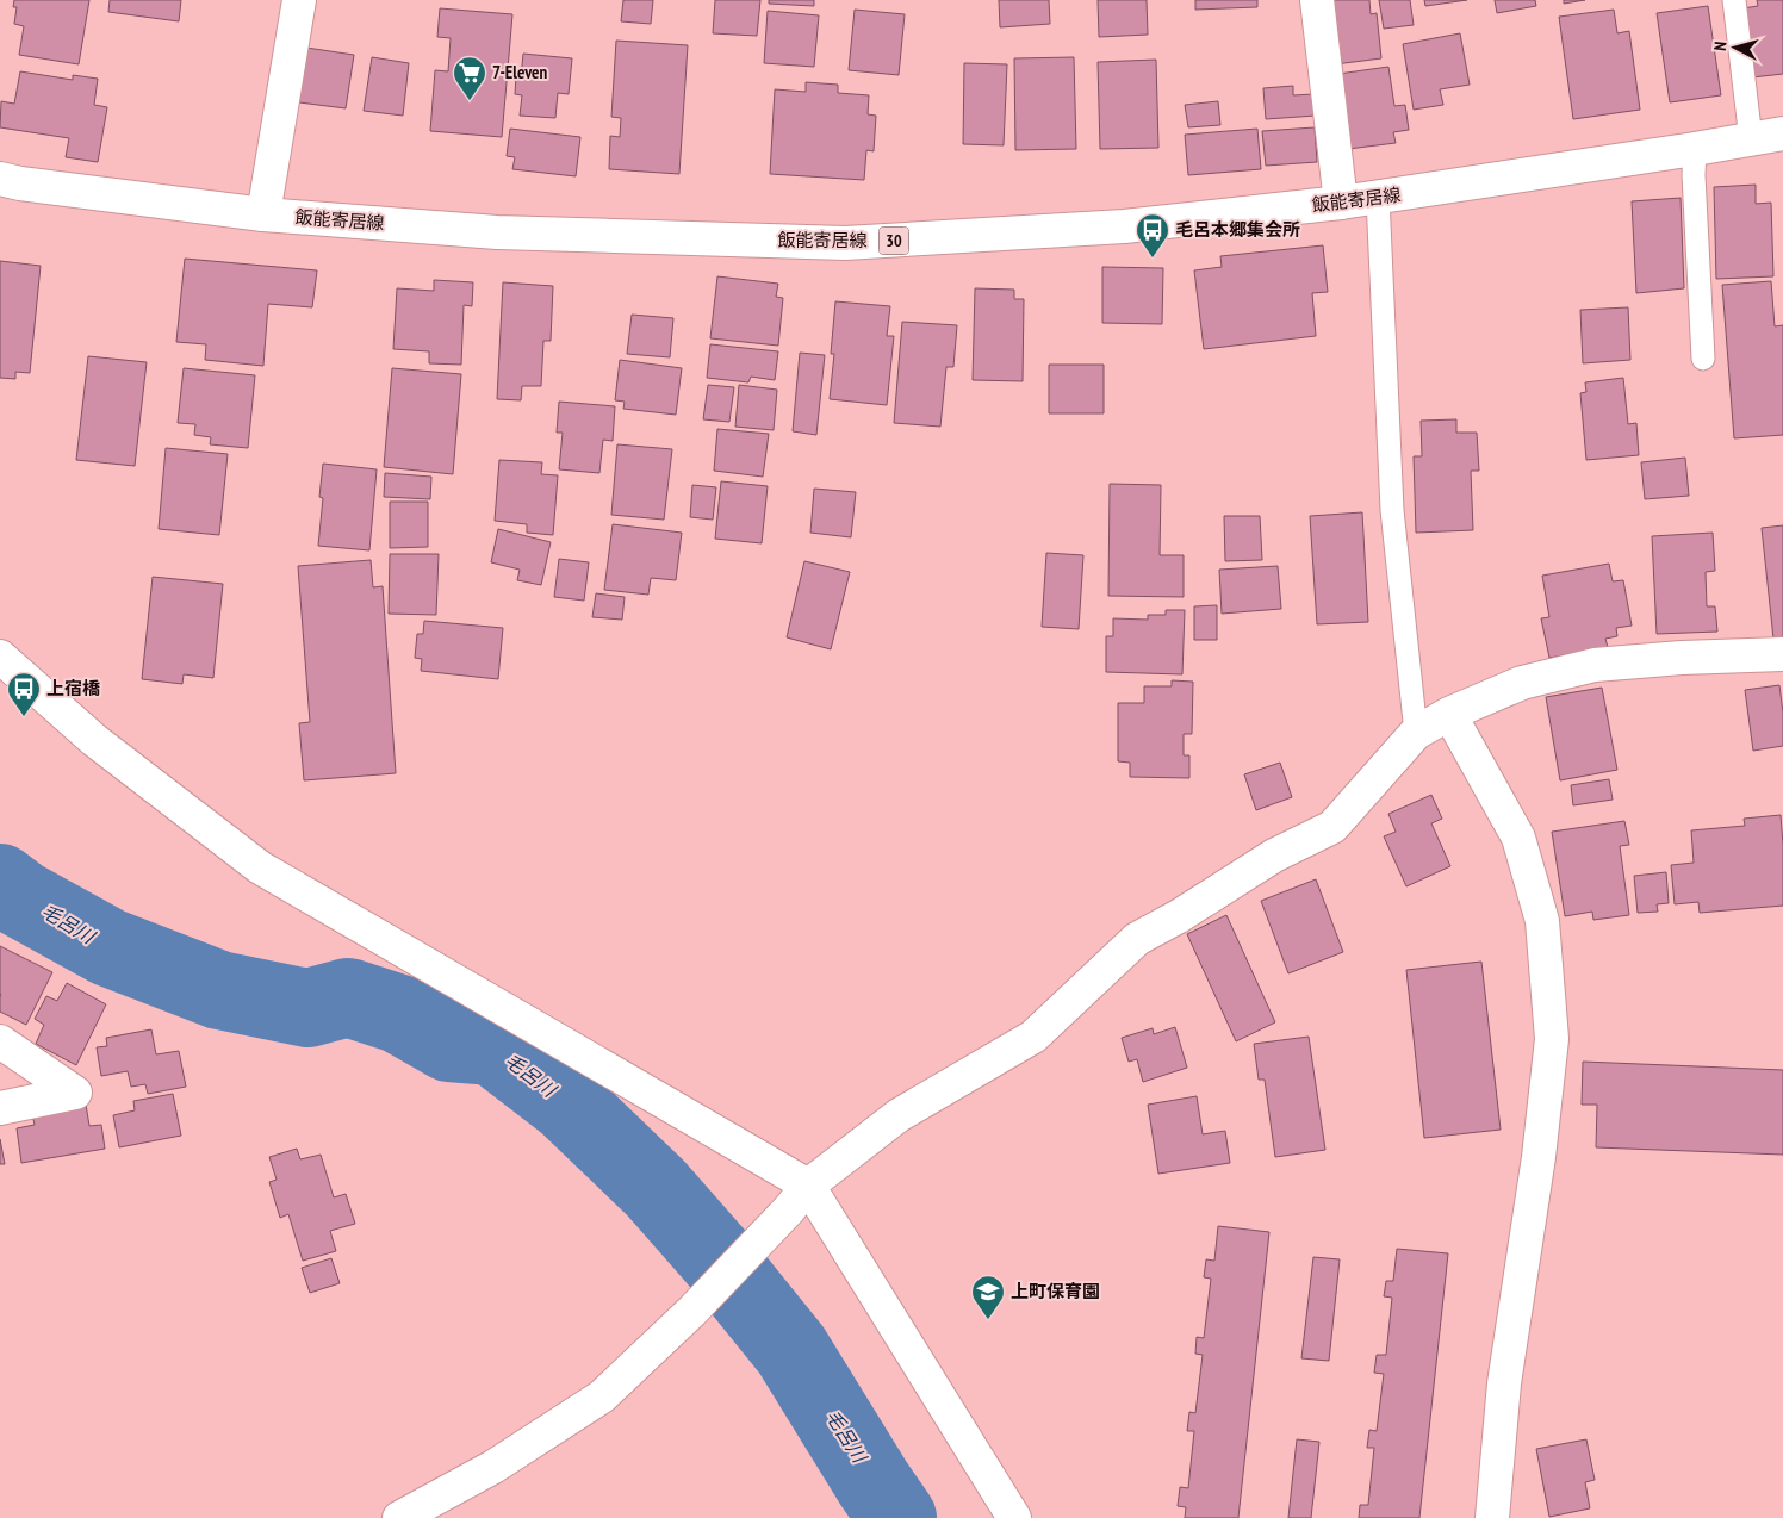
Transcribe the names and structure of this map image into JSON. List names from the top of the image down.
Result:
{
  "streets": {
    "street": ["飯能寄居線", "30"]
  },
  "water": ["毛呂川"],
  "places": {
    "supermarket": ["7-Eleven"],
    "bus stop": ["毛呂本郷集会所", "上宿橋"],
    "school or university": ["上町保育園"]
  },
  "north": "left"
}
